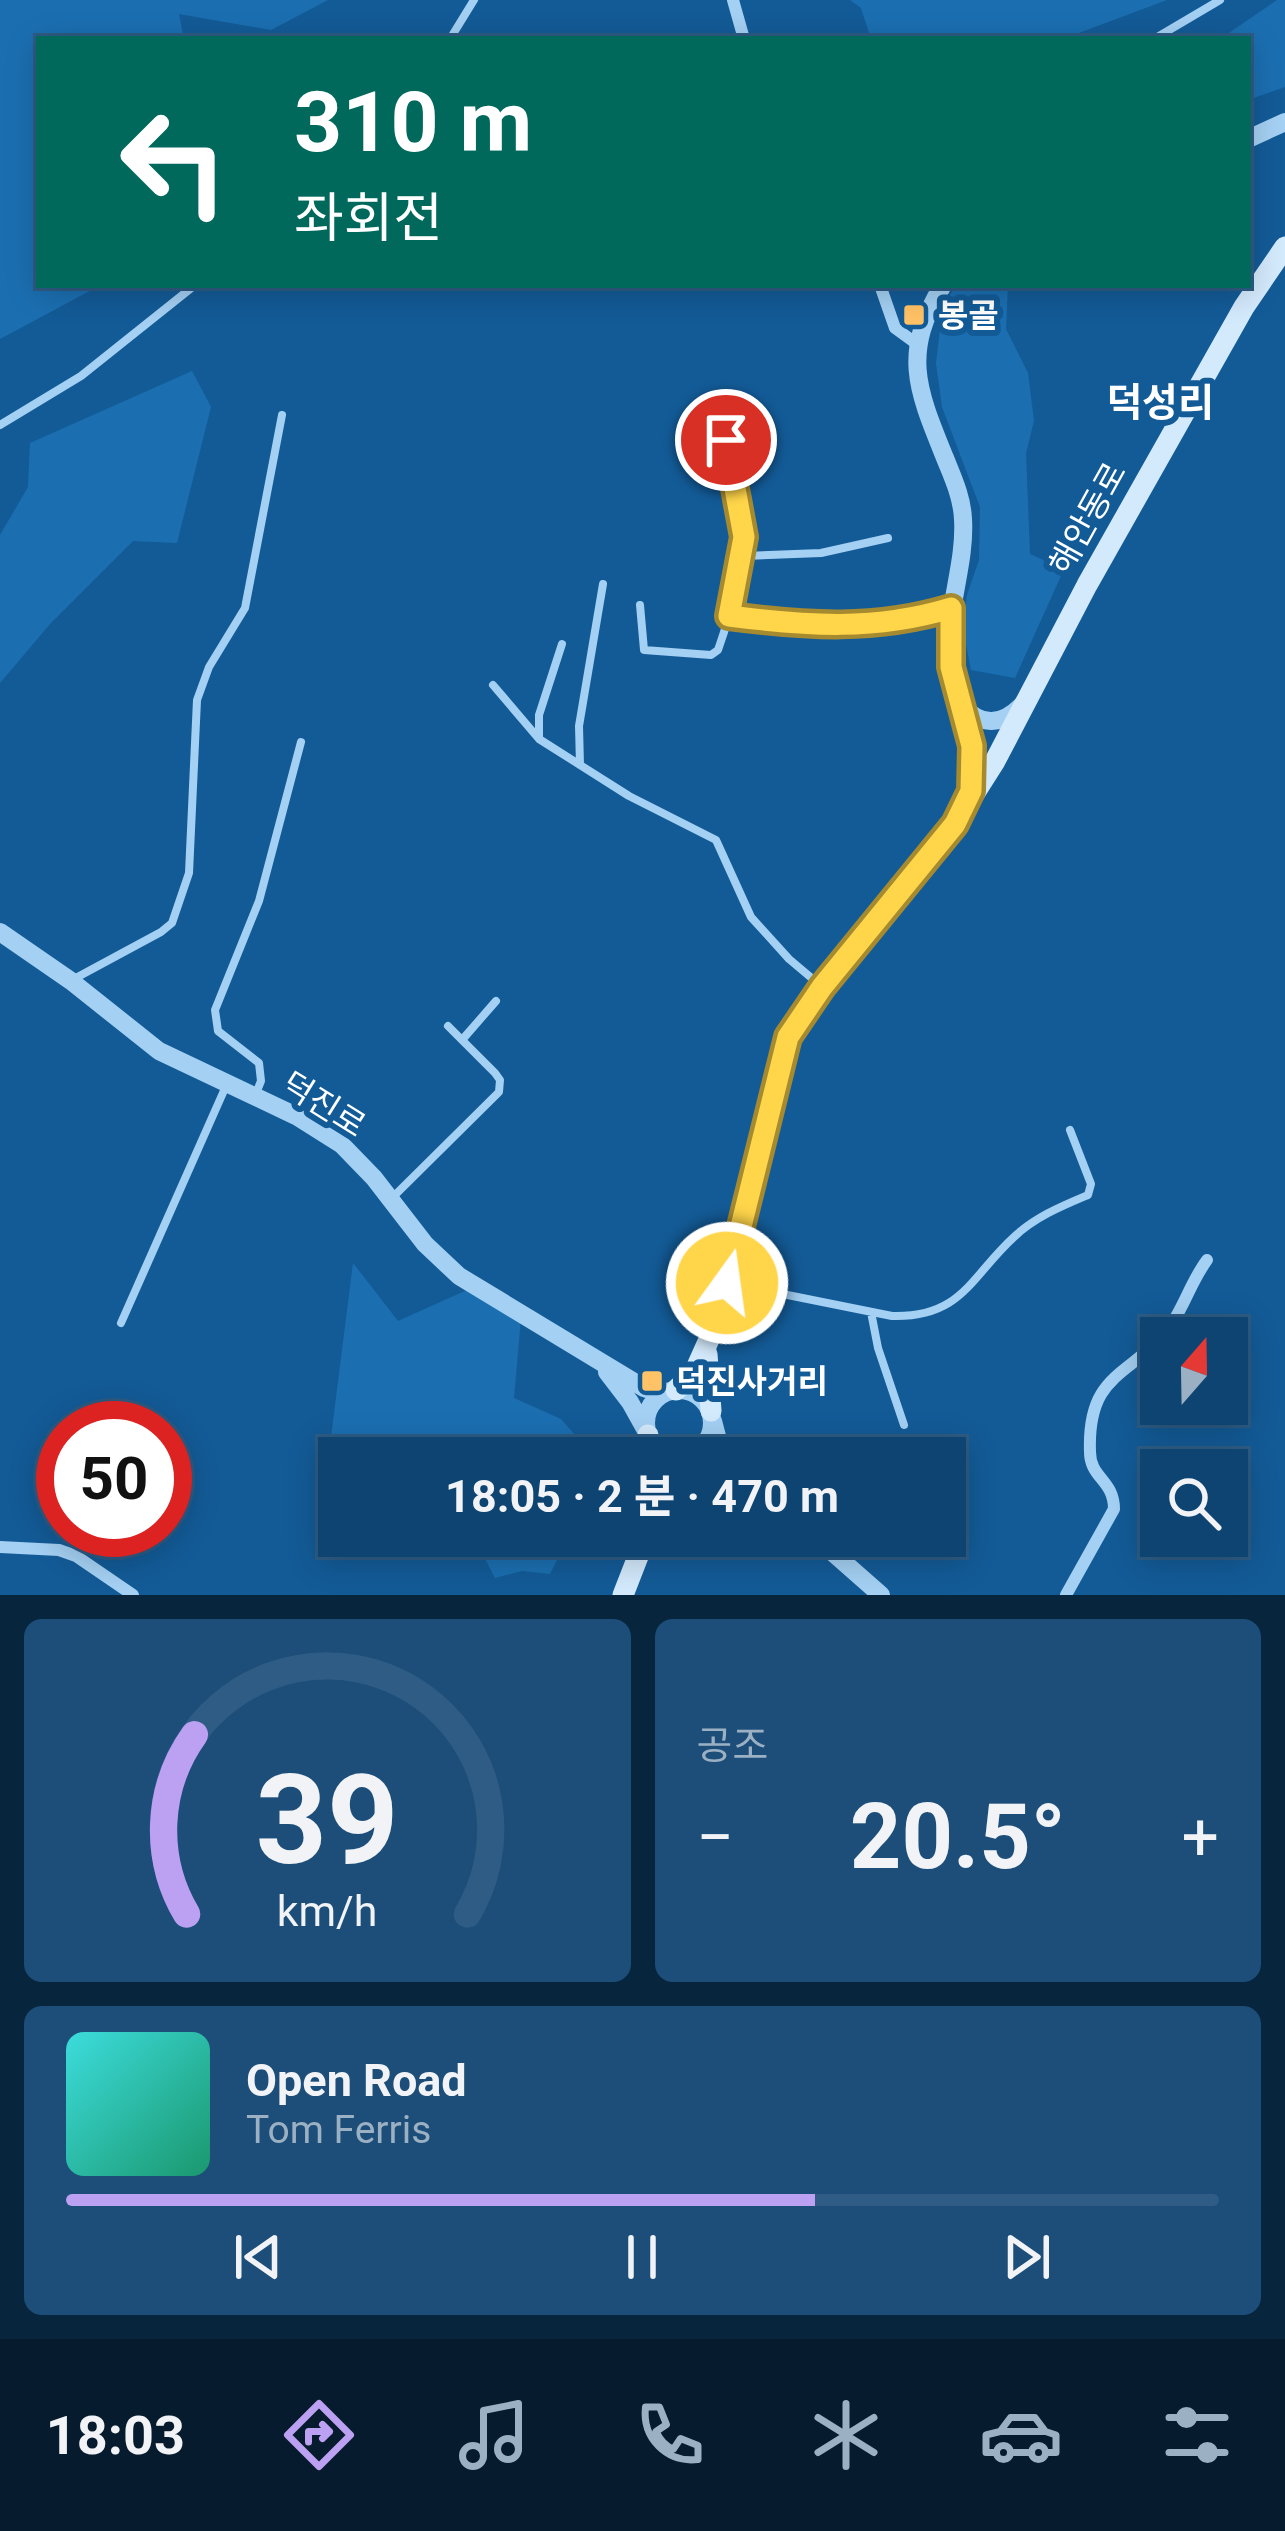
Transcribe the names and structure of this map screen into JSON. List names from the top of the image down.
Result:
{
  "streets": {
    "main road": ["해안동로"],
    "street": ["덕진로"]
  },
  "crossings": [
    ["해안동로", "덕진로"]
  ],
  "districts": ["덕성리"],
  "places": {
    "transit": ["봉골", "덕진사거리"]
  },
  "north": "top",
  "page": {
    "turn": ["310 m", "좌회전"],
    "limit": "50",
    "trip": "18:05 · 2 분 · 470 m",
    "tile": "공조",
    "heat": ["−", "20.5°", "+"],
    "song": ["Open Road", "Tom Ferris"],
    "tabs": "18:03",
    "gauge": ["39", "km/h"]
  }
}
